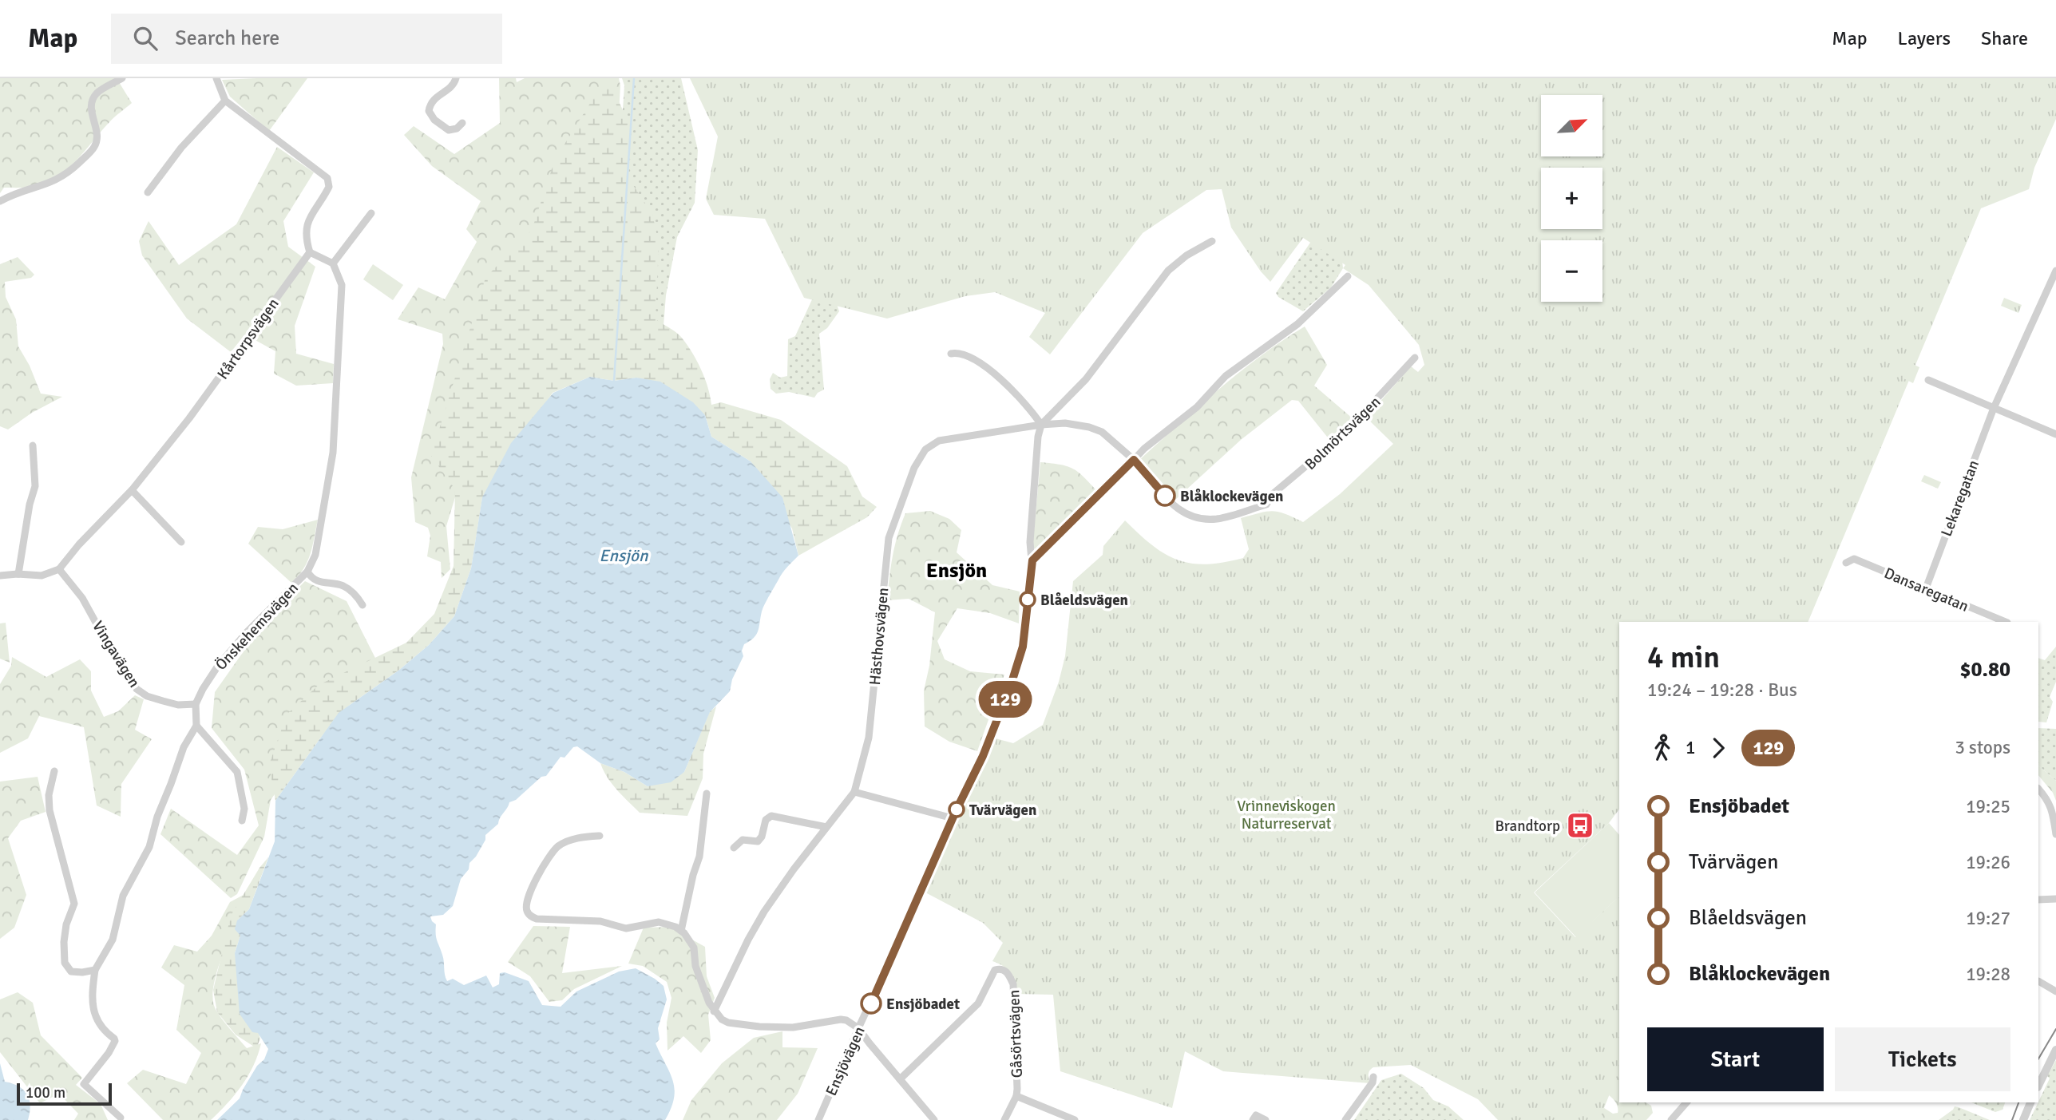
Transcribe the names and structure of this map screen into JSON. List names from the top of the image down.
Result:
{
  "streets": {
    "street": [
      "Kårtorpsvägen",
      "Bolmörtsvägen",
      "Lekaregatan",
      "Dansaregatan",
      "Önskehemsvägen",
      "Hästhovsvägen",
      "Vingavägen",
      "Gåsörtsvägen",
      "Ensjövägen"
    ]
  },
  "crossings": [
    ["Kårtorpsvägen", "Vingavägen"],
    ["Bolmörtsvägen", "Hästhovsvägen"],
    ["Lekaregatan", "Dansaregatan"],
    ["Önskehemsvägen", "Vingavägen"]
  ],
  "districts": ["Ensjön"],
  "water": ["Ensjön"],
  "parks": ["Vrinneviskogen Naturreservat"],
  "places": {
    "other": [
      "Blåklockevägen",
      "Blåeldsvägen",
      "Tvärvägen",
      "Ensjöbadet"
    ],
    "bus stop": ["Brandtorp"]
  },
  "lines": ["bus line 129"],
  "scale_bar": "100 m",
  "north": "top right",
  "page": {
    "header": "Map",
    "search": "Search here",
    "nav": ["Map", "Layers", "Share"],
    "on_map": "129",
    "map_buttons": ["+", "−"],
    "heading": ["4 min", "19:24 – 19:28 · Bus", "$0.80"],
    "legs": ["1", "129", "3 stops"],
    "list": [
      {
        "name": "Ensjöbadet",
        "value": "19:25"
      },
      {
        "name": "Tvärvägen",
        "value": "19:26"
      },
      {
        "name": "Blåeldsvägen",
        "value": "19:27"
      },
      {
        "name": "Blåklockevägen",
        "value": "19:28"
      }
    ],
    "buttons": ["Start", "Tickets"],
    "scale": "100 m"
  }
}
